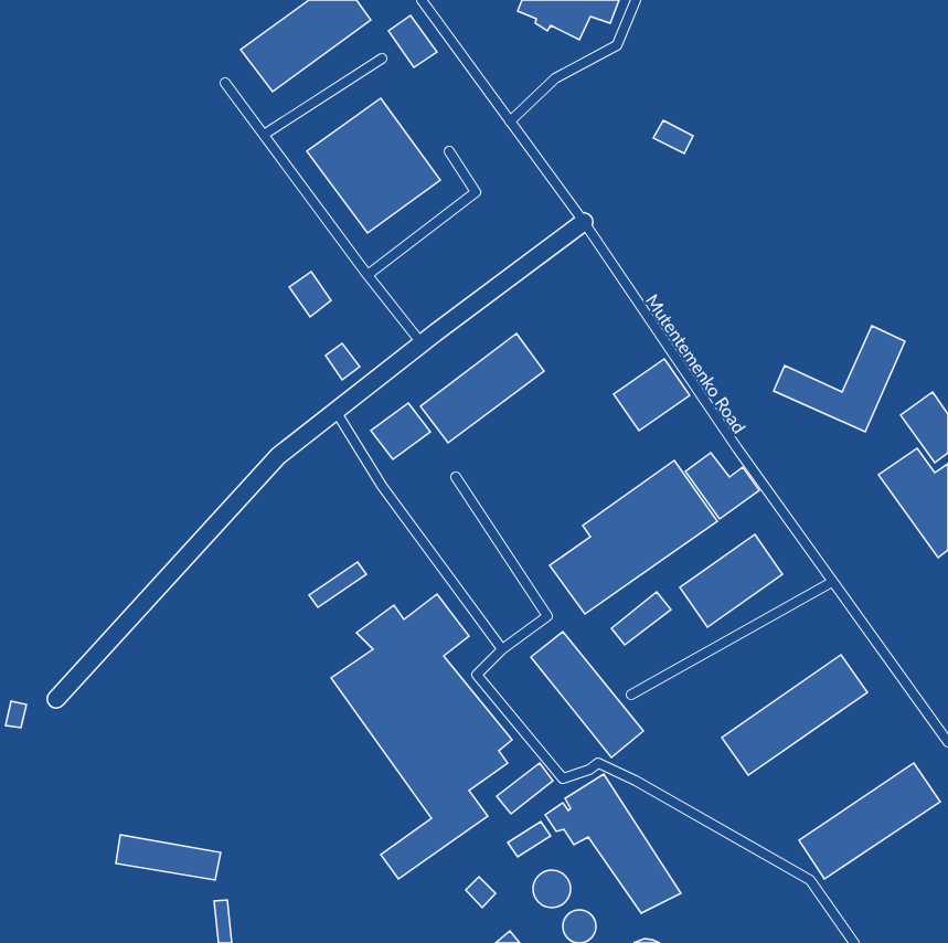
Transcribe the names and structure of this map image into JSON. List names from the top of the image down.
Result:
{
  "streets": {
    "lane": ["Mutentemenko Road"]
  }
}
